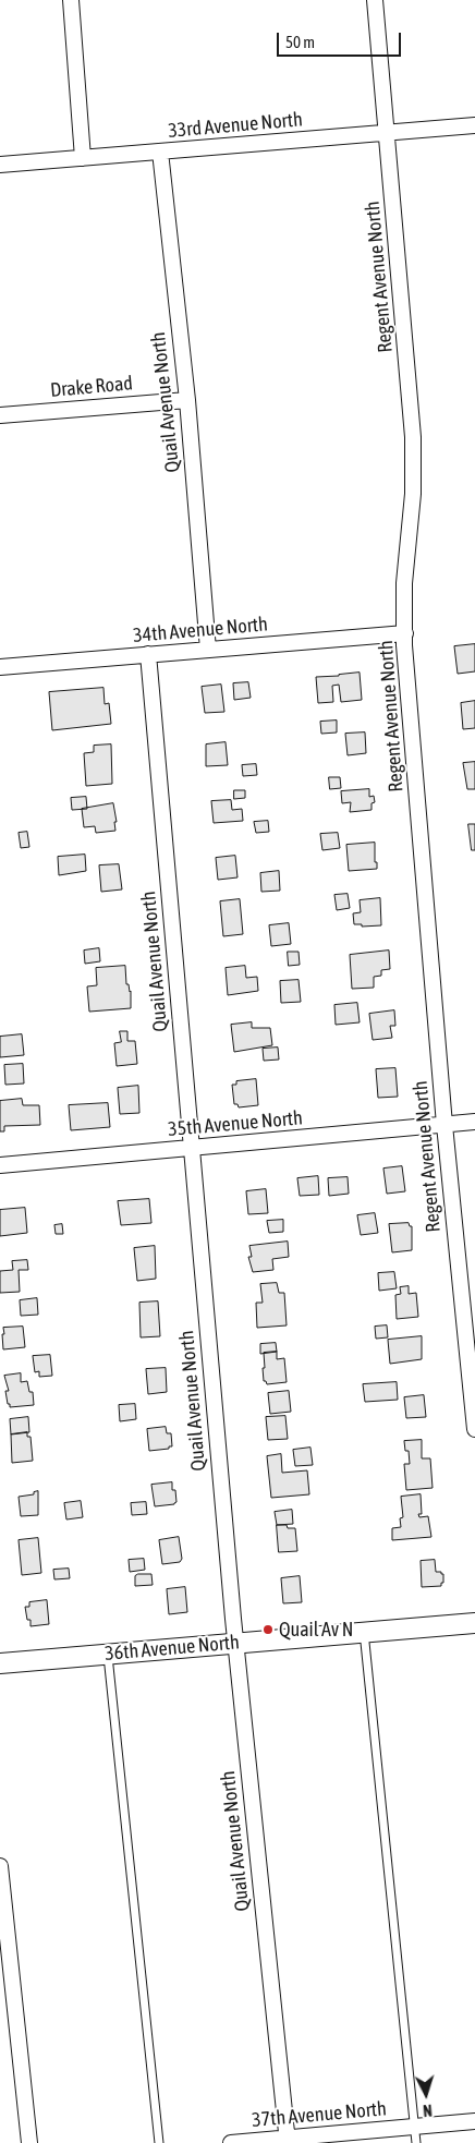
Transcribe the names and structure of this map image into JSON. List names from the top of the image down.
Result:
{
  "streets": {
    "street": [
      "33rd Avenue North",
      "Regent Avenue North",
      "Drake Road",
      "Quail Avenue North",
      "34th Avenue North",
      "35th Avenue North",
      "36th Avenue North",
      "37th Avenue North"
    ]
  },
  "crossings": [
    ["33rd Avenue North", "Regent Avenue North"],
    ["33rd Avenue North", "Quail Avenue North"],
    ["Regent Avenue North", "34th Avenue North"],
    ["Regent Avenue North", "35th Avenue North"],
    ["Drake Road", "Quail Avenue North"],
    ["Quail Avenue North", "34th Avenue North"],
    ["Quail Avenue North", "35th Avenue North"],
    ["Quail Avenue North", "36th Avenue North"],
    ["Quail Avenue North", "37th Avenue North"]
  ],
  "places": ["Quail Av N"],
  "scale_bar": "50 m",
  "north": "bottom"
}
